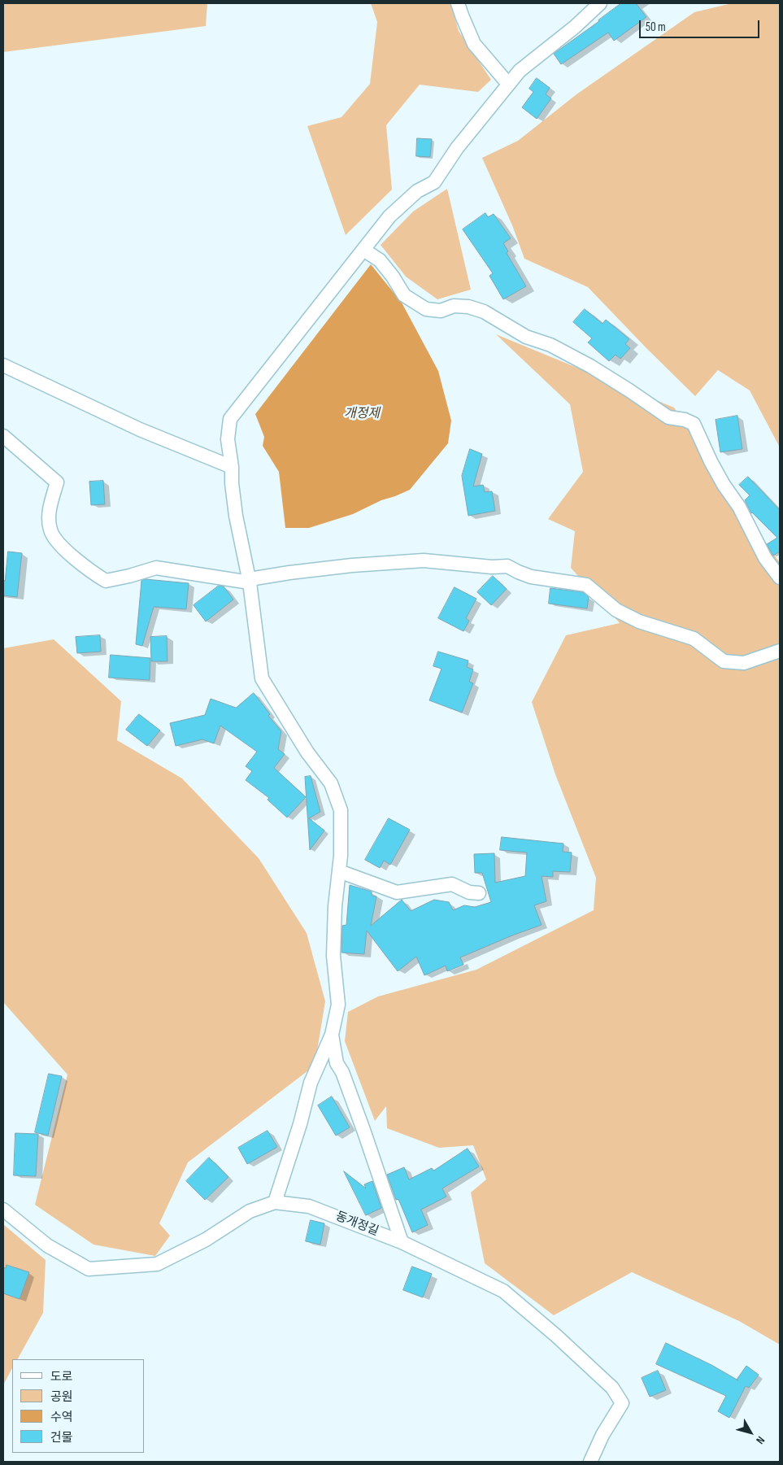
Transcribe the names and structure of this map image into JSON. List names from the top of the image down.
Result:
{
  "streets": {
    "street": ["동개정길"]
  },
  "water": ["개정제"],
  "legend": [
    "도로",
    "공원",
    "수역",
    "건물"
  ],
  "scale_bar": "50 m",
  "north": "bottom right"
}
